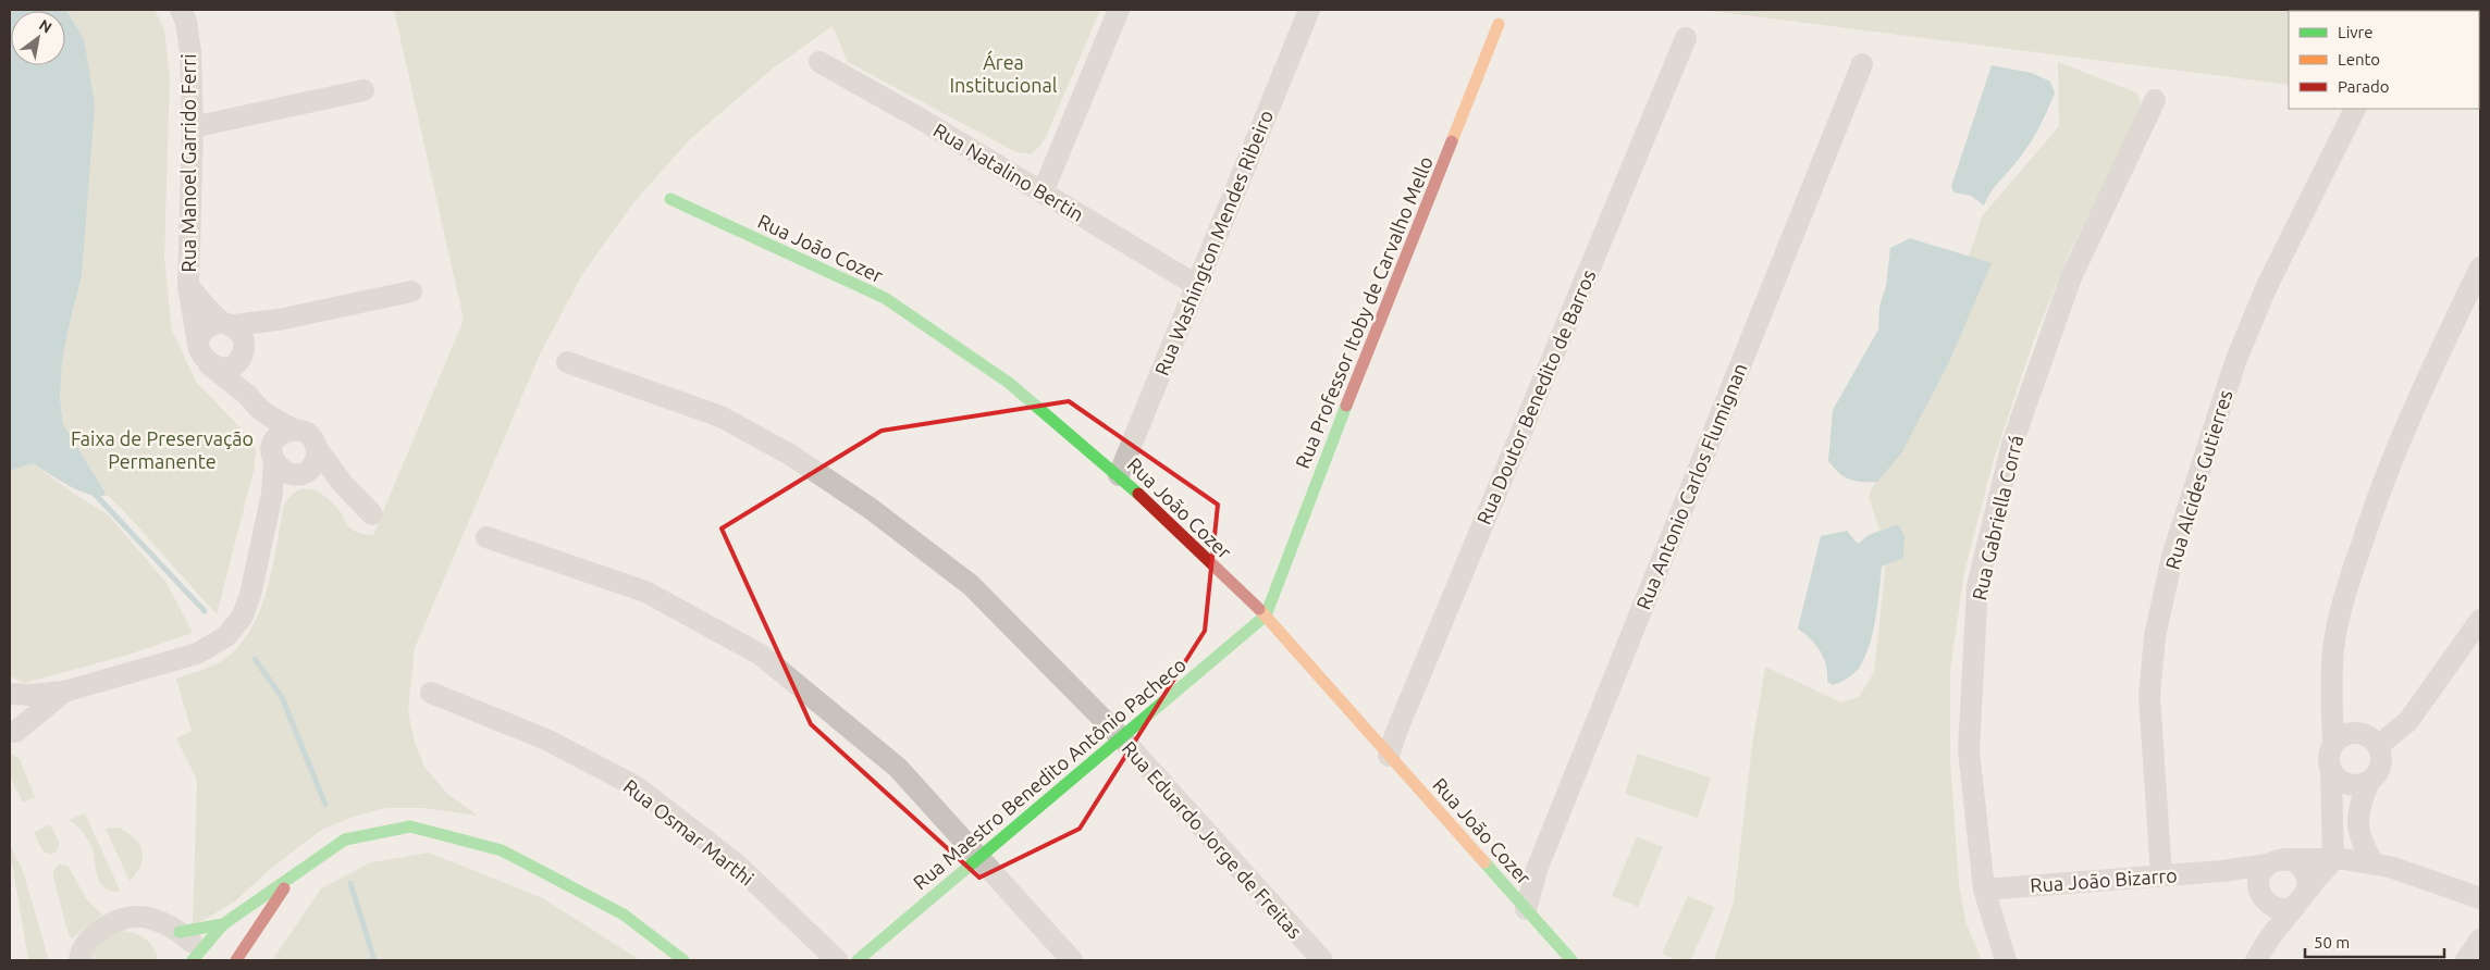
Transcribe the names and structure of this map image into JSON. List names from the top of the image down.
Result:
{
  "streets": {
    "street": [
      "Rua Manoel Garrido Ferri",
      "Rua Natalino Bertin",
      "Rua Washington Mendes Ribeiro",
      "Rua João Cozer",
      "Rua Professor Itoby de Carvalho Mello",
      "Rua Doutor Benedito de Barros",
      "Rua Alcides Gutierres",
      "Rua Antonio Carlos Flumignan",
      "Rua Gabriella Corrá",
      "Rua Maestro Benedito Antônio Pacheco",
      "Rua Osmar Marthi",
      "Rua Eduardo Jorge de Freitas",
      "Rua João Bizarro"
    ]
  },
  "crossings": [
    ["Rua Natalino Bertin", "Rua Washington Mendes Ribeiro"],
    ["Rua Washington Mendes Ribeiro", "Rua João Cozer"],
    ["Rua João Cozer", "Rua Professor Itoby de Carvalho Mello"],
    ["Rua João Cozer", "Rua Doutor Benedito de Barros"],
    ["Rua João Cozer", "Rua Antonio Carlos Flumignan"],
    ["Rua João Cozer", "Rua Maestro Benedito Antônio Pacheco"],
    ["Rua Professor Itoby de Carvalho Mello", "Rua Maestro Benedito Antônio Pacheco"],
    ["Rua Alcides Gutierres", "Rua João Bizarro"],
    ["Rua Gabriella Corrá", "Rua João Bizarro"],
    ["Rua Maestro Benedito Antônio Pacheco", "Rua Eduardo Jorge de Freitas"]
  ],
  "parks": ["Área Institucional", "Faixa de Preservação Permanente"],
  "legend": ["Livre", "Lento", "Parado"],
  "scale_bar": "50 m",
  "north": "top right"
}
